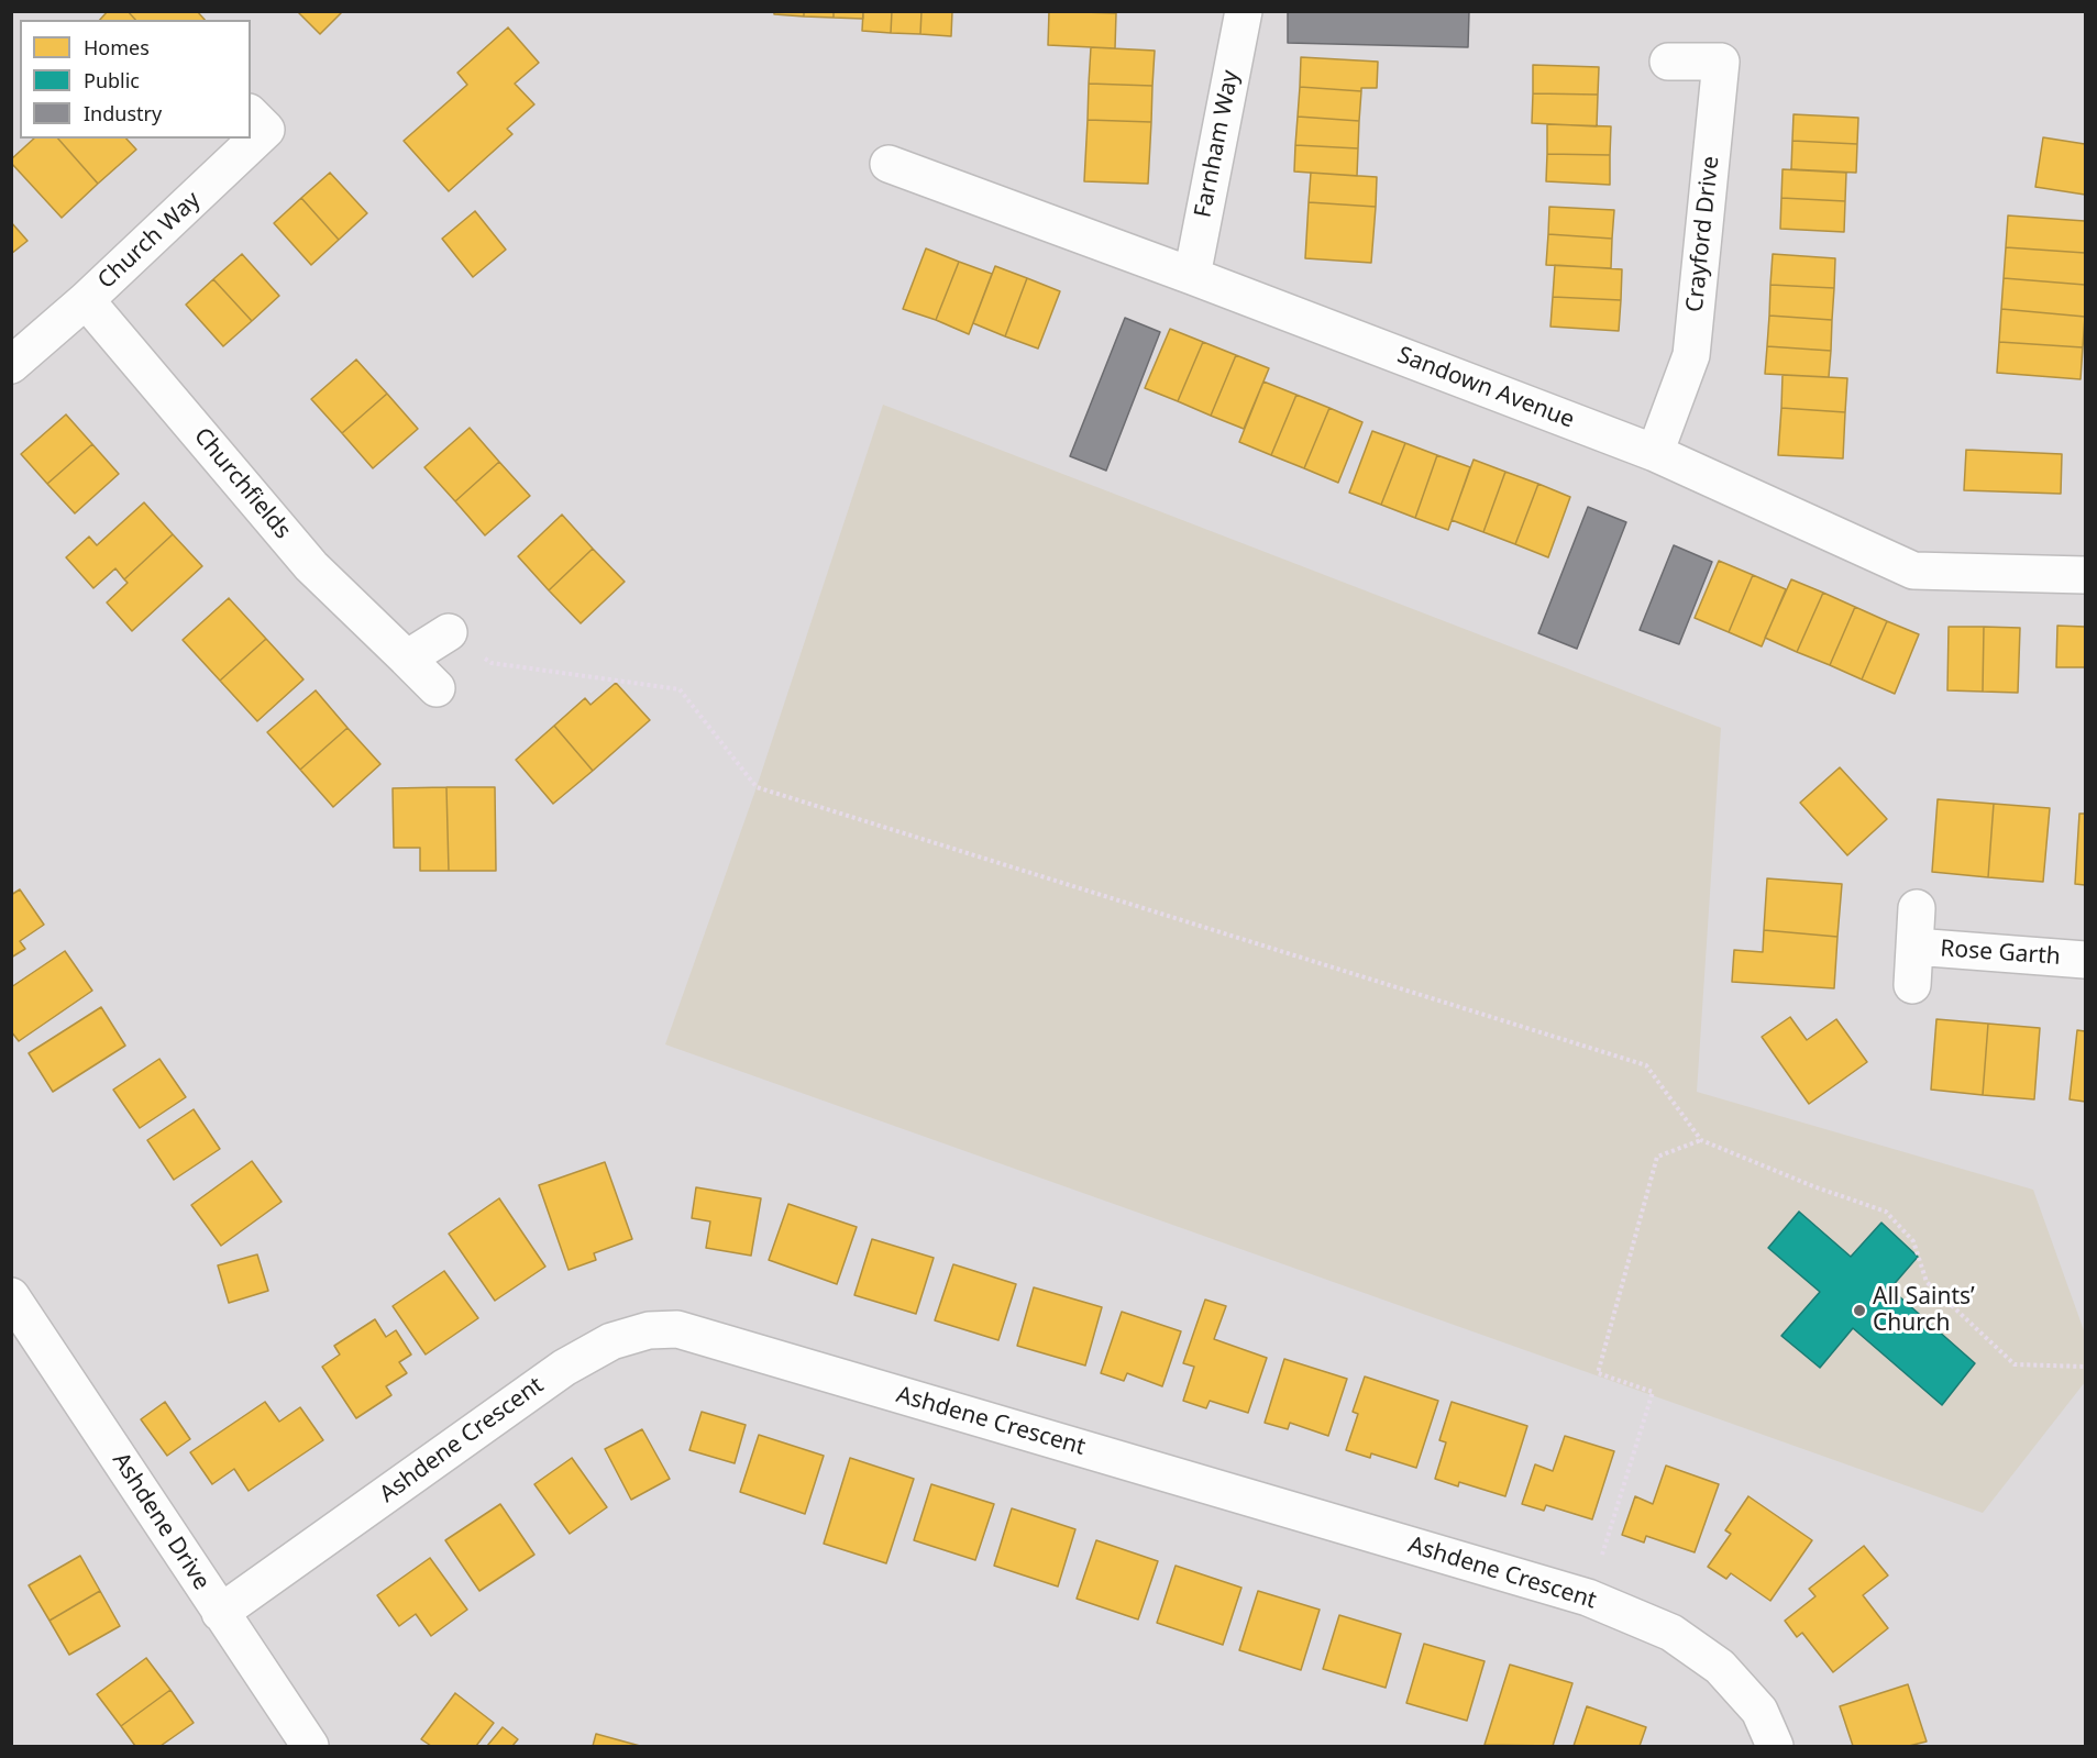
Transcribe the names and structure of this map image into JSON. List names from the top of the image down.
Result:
{
  "streets": {
    "street": [
      "Farnham Way",
      "Crayford Drive",
      "Church Way",
      "Sandown Avenue",
      "Churchfields",
      "Rose Garth",
      "Ashdene Crescent",
      "Ashdene Drive"
    ]
  },
  "crossings": [
    ["Farnham Way", "Sandown Avenue"],
    ["Crayford Drive", "Sandown Avenue"],
    ["Church Way", "Churchfields"],
    ["Ashdene Crescent", "Ashdene Drive"]
  ],
  "places": ["All Saints’ Church"],
  "legend": ["Homes", "Public", "Industry"]
}
